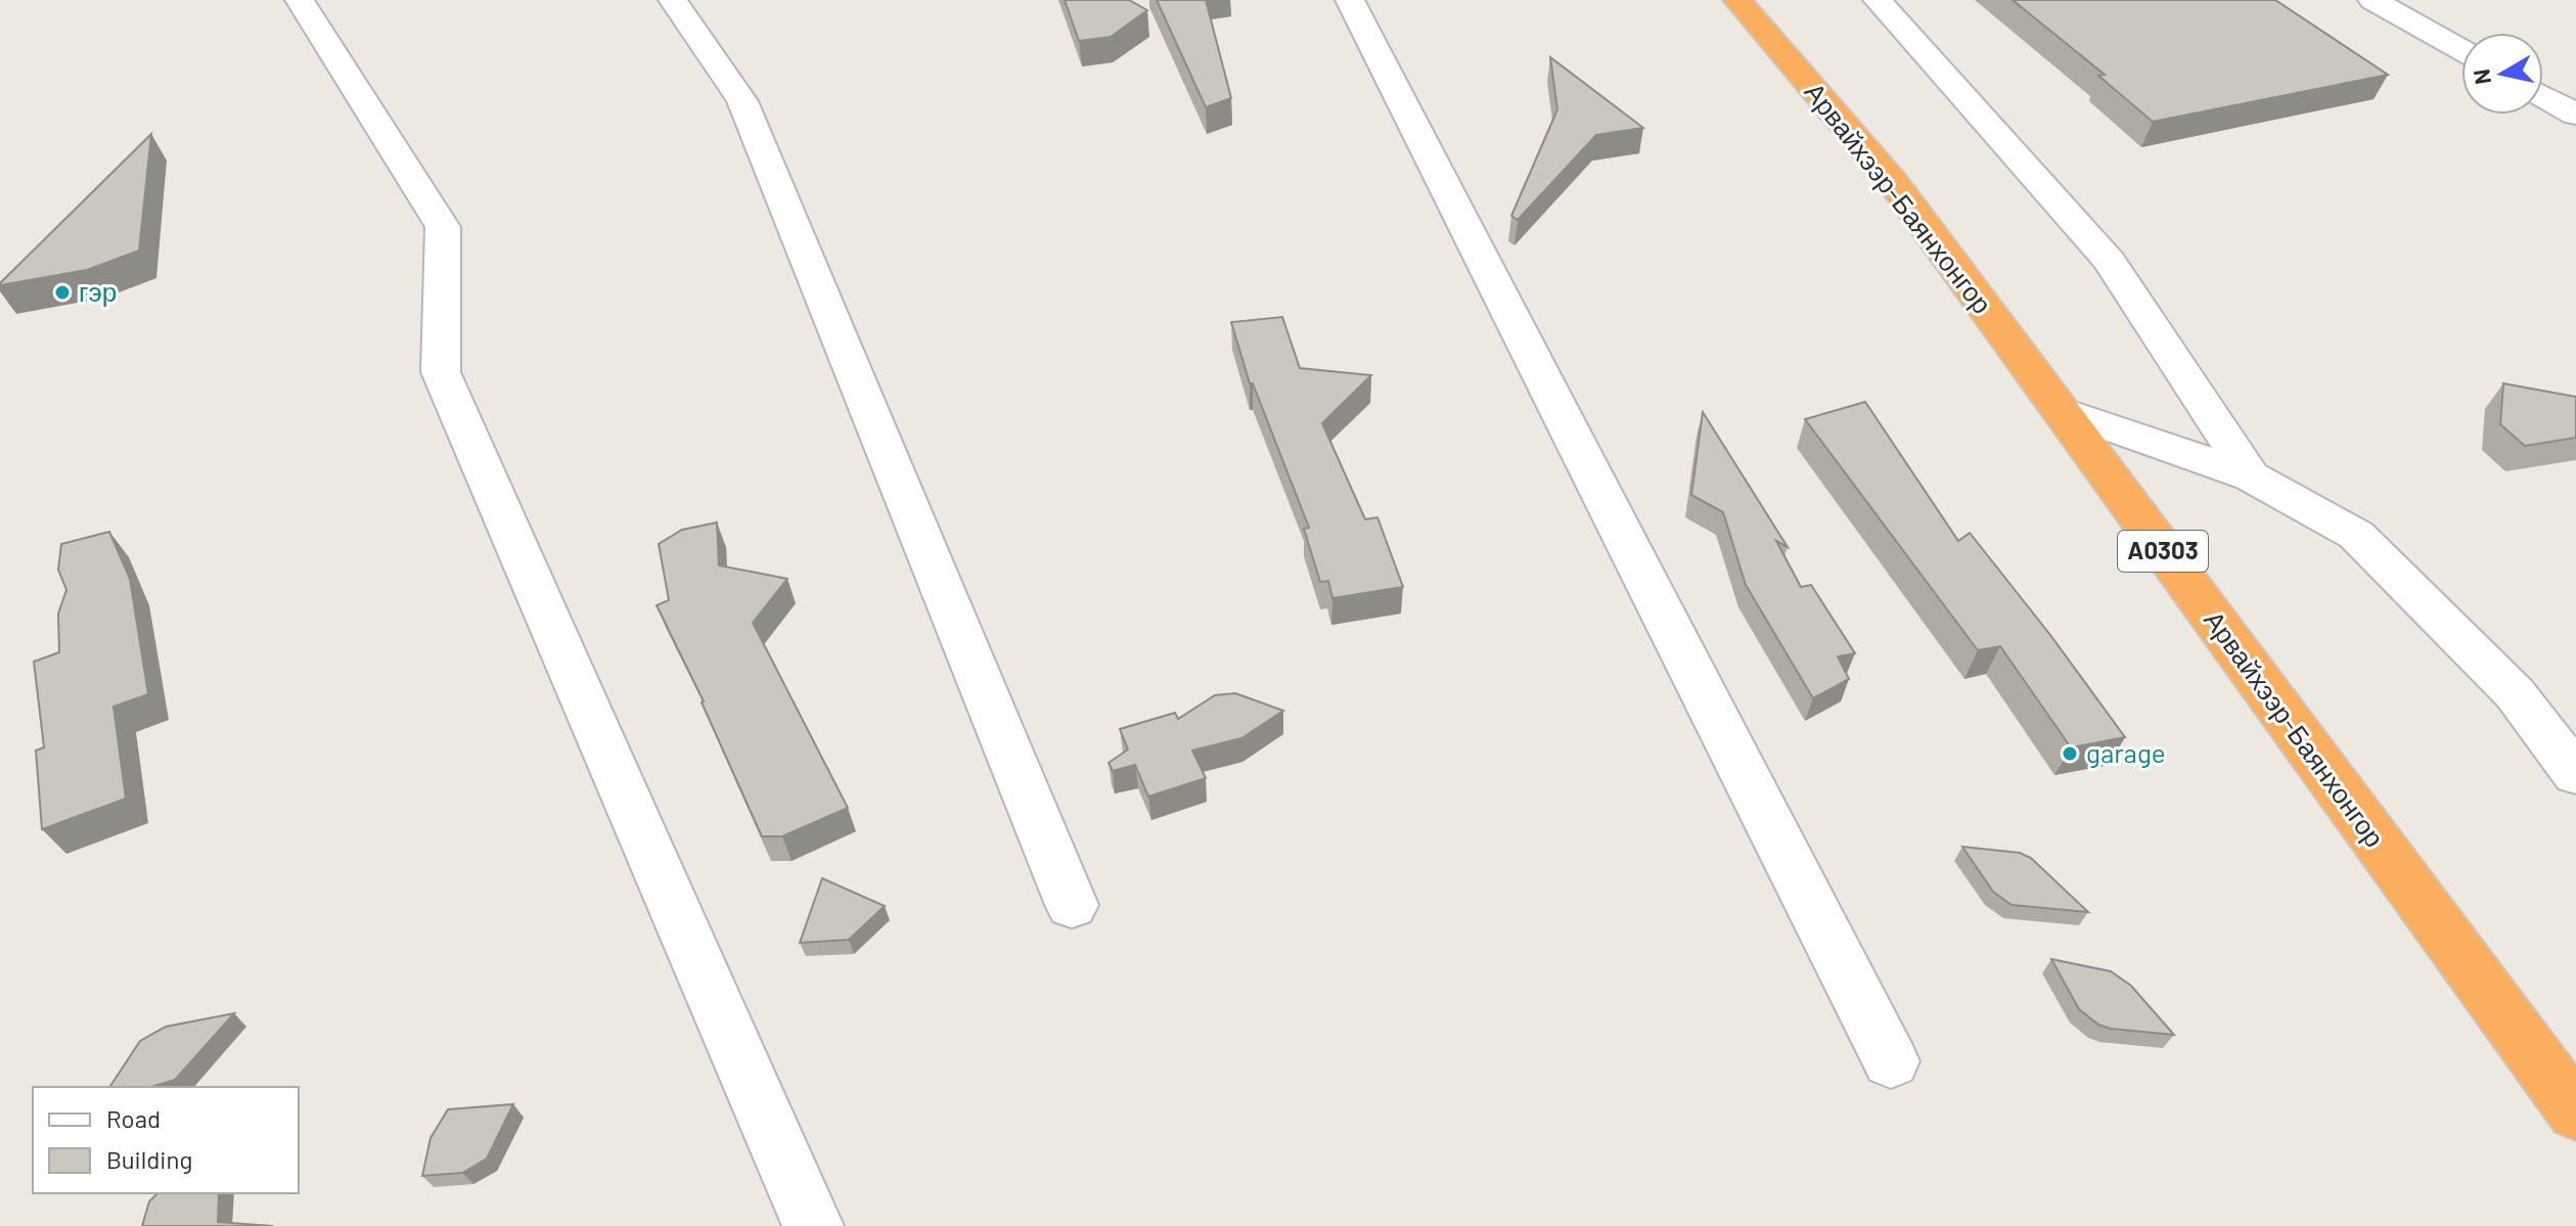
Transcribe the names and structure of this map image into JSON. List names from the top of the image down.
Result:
{
  "streets": {
    "highway": ["Арвайхээр-Баянхонгор", "A0303"]
  },
  "places": ["гэр", "garage"],
  "legend": ["Road", "Building"],
  "north": "left"
}
